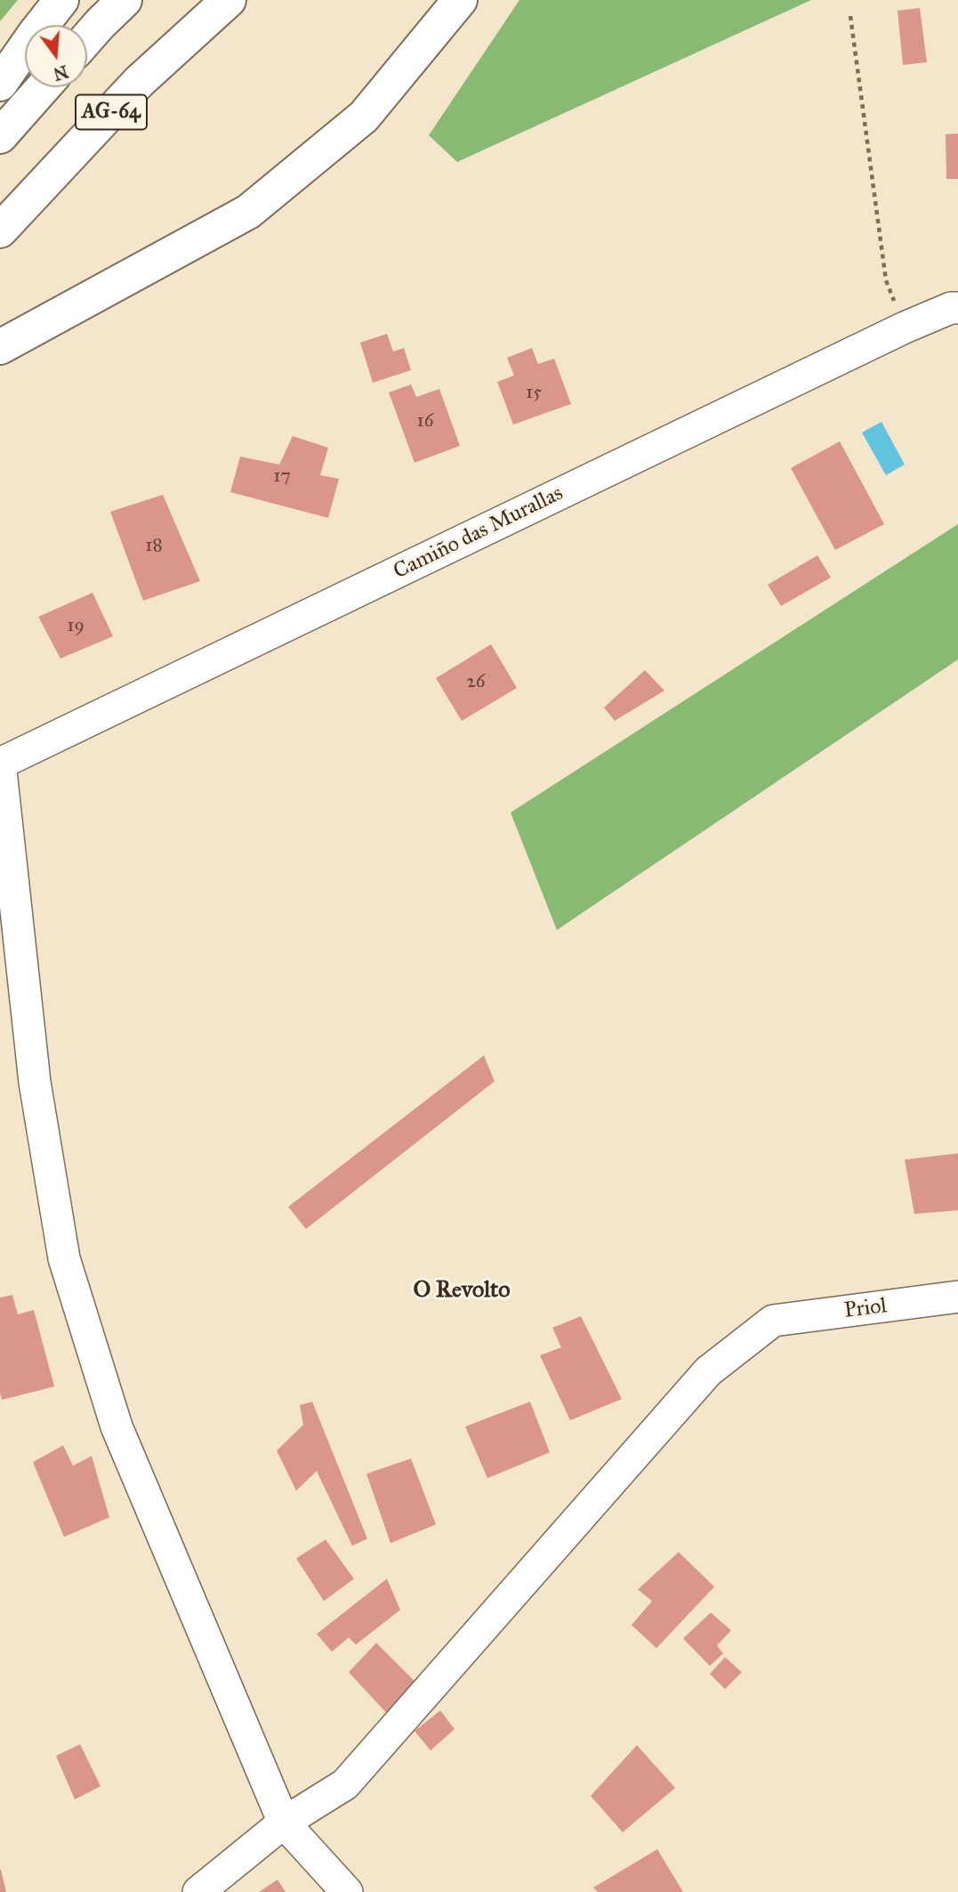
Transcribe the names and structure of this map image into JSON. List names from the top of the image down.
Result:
{
  "streets": {
    "highway": ["AG-64"],
    "street": ["Camiño das Murallas", "Priol"]
  },
  "districts": ["O Revolto"],
  "house_numbers": [
    "15",
    "16",
    "17",
    "18",
    "19",
    "26"
  ],
  "north": "bottom"
}
